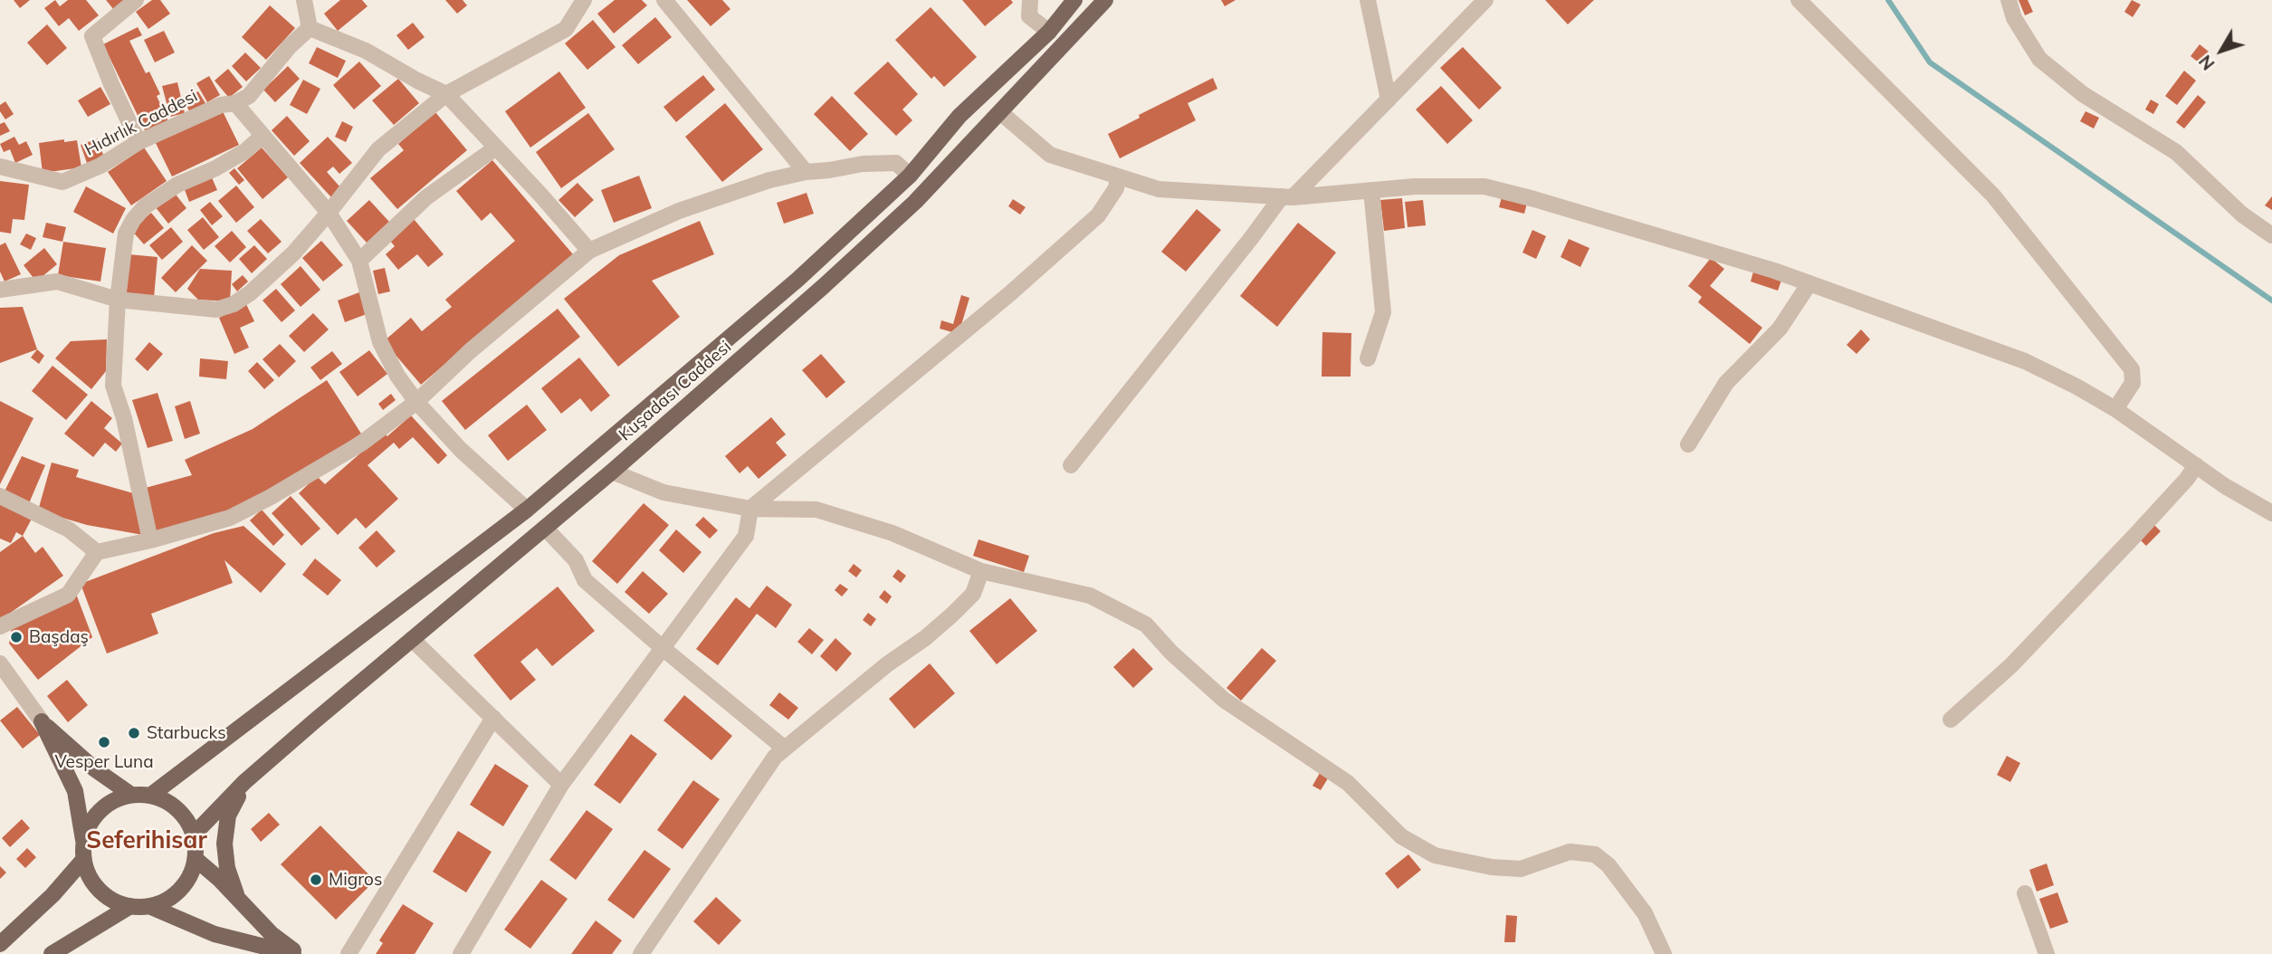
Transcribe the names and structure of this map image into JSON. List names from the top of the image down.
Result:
{
  "streets": {
    "main road": ["Kuşadası Caddesi"],
    "street": ["Hıdırlık Caddesi"]
  },
  "districts": ["Seferihisar"],
  "places": [
    "Başdaş",
    "Starbucks",
    "Vesper Luna",
    "Migros"
  ],
  "north": "bottom left"
}
